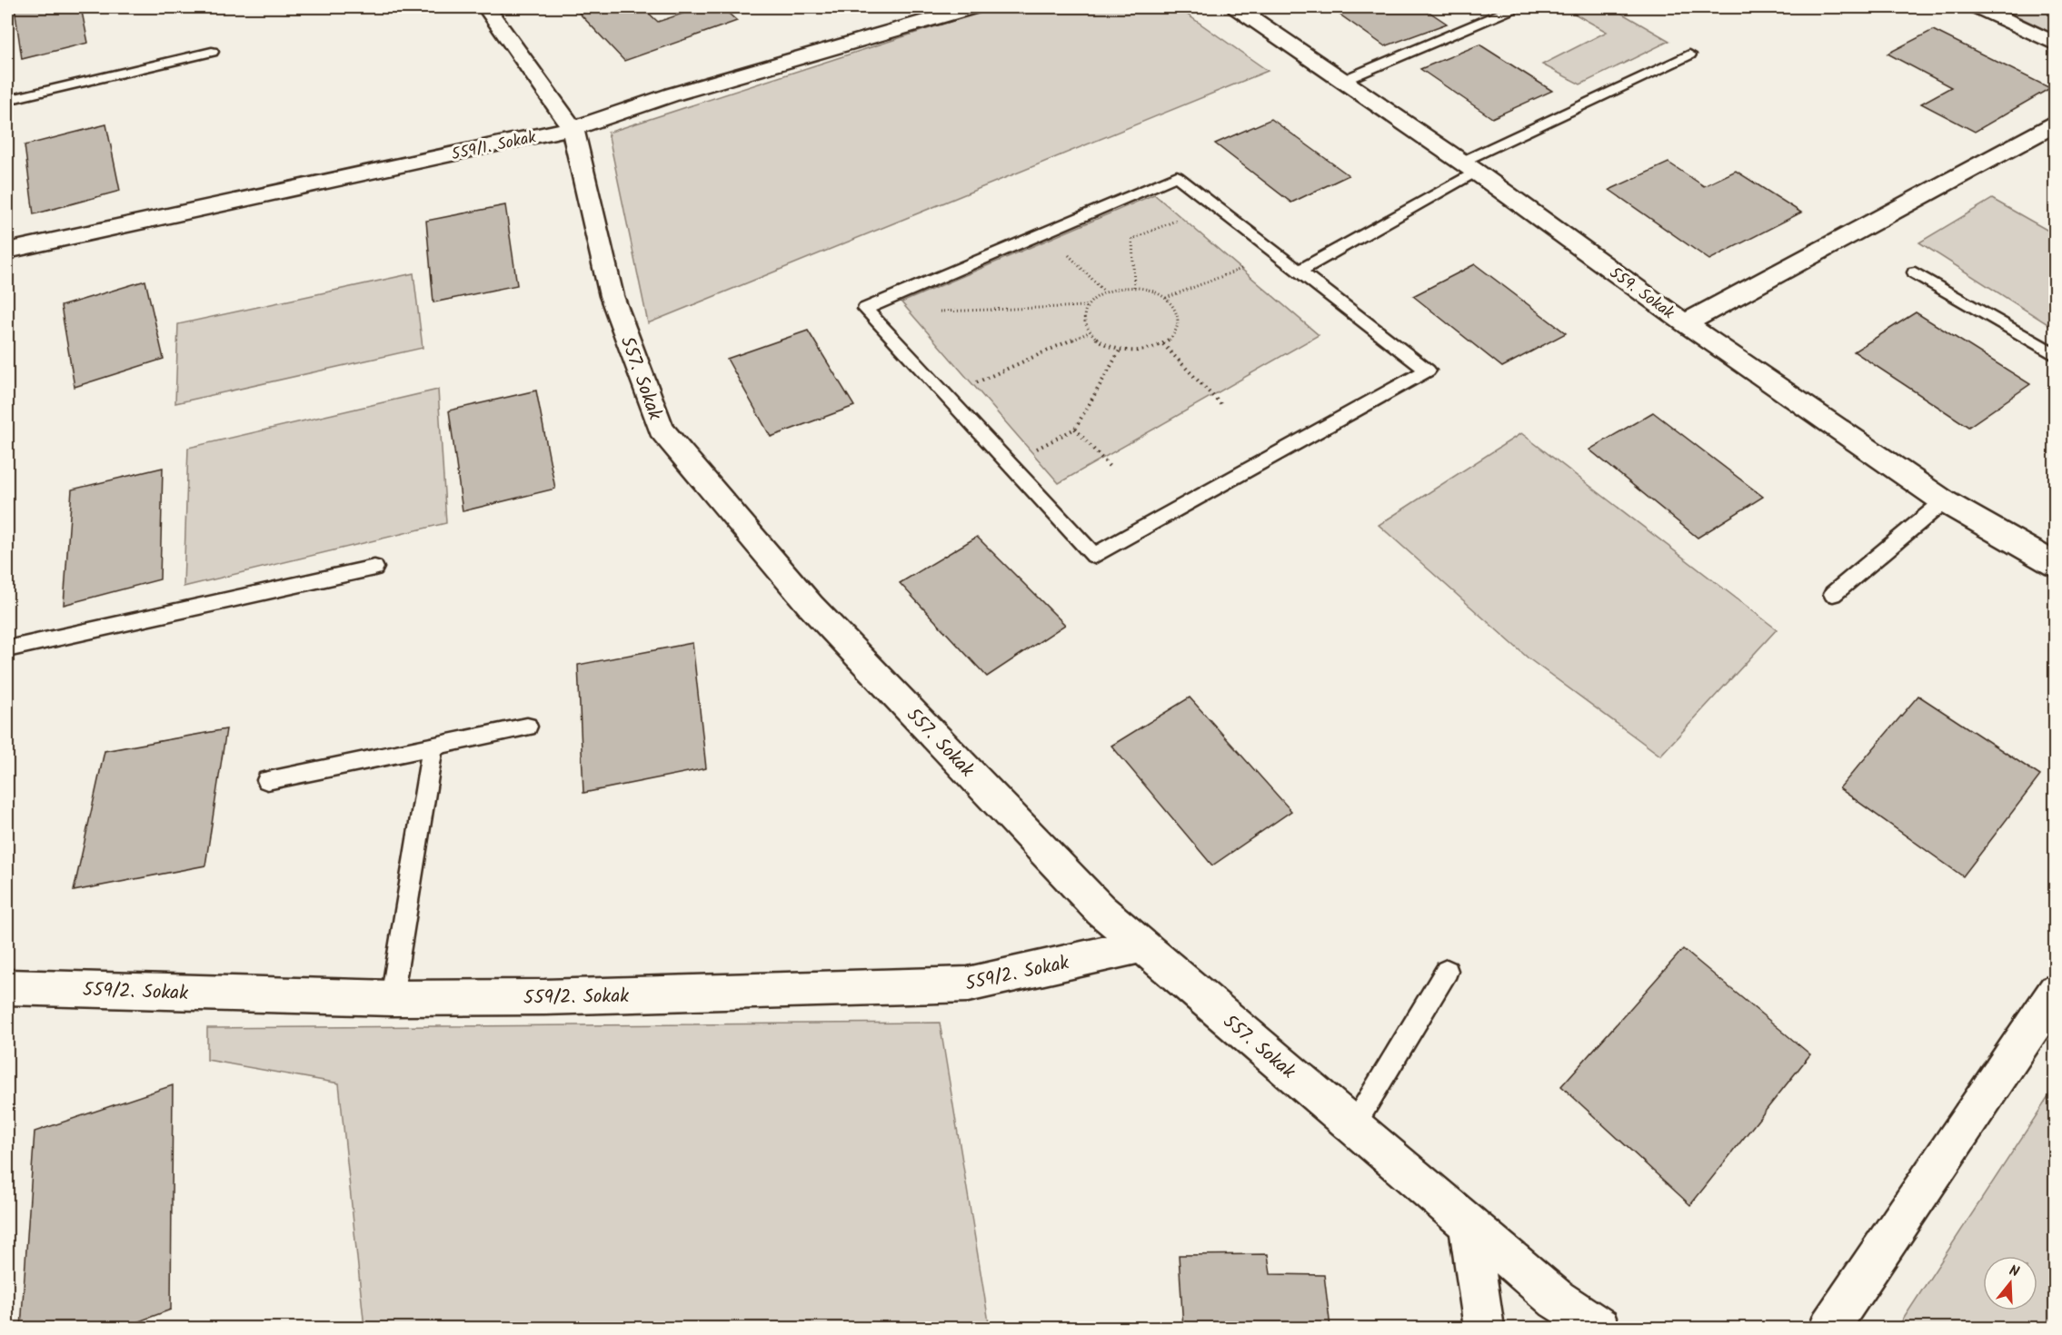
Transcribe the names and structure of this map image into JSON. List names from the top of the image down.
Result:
{
  "streets": {
    "street": [
      "559/1. Sokak",
      "559. Sokak",
      "557. Sokak",
      "559/2. Sokak"
    ]
  },
  "crossings": [
    ["559/1. Sokak", "557. Sokak"],
    ["557. Sokak", "559/2. Sokak"]
  ],
  "north": "top"
}
